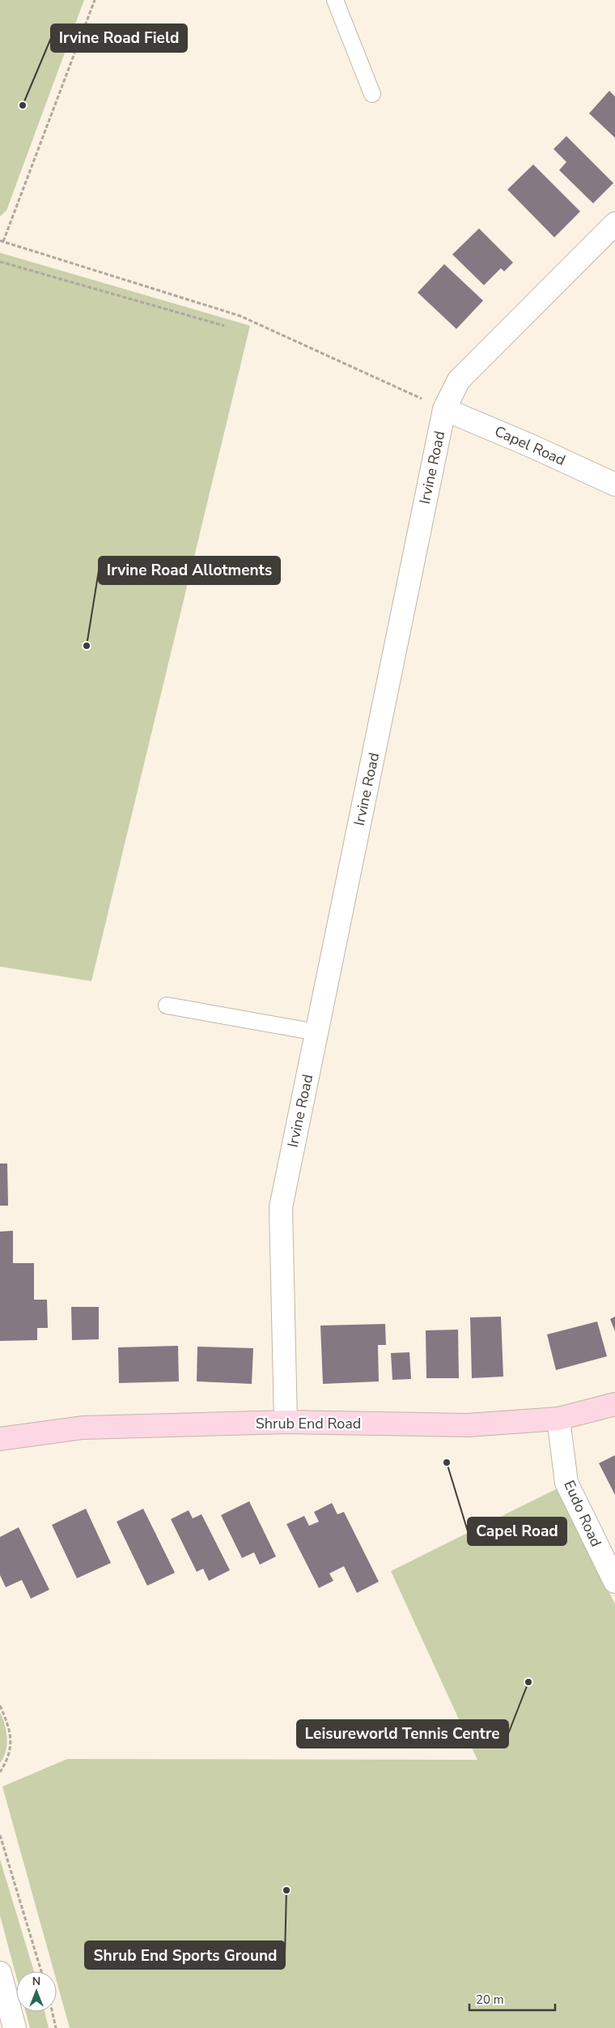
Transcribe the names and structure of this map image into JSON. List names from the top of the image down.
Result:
{
  "streets": {
    "main road": ["Shrub End Road"],
    "street": ["Capel Road", "Irvine Road", "Eudo Road"]
  },
  "crossings": [
    ["Capel Road", "Irvine Road"],
    ["Irvine Road", "Shrub End Road"],
    ["Shrub End Road", "Eudo Road"]
  ],
  "places": [
    "Irvine Road Field",
    "Irvine Road Allotments",
    "Capel Road",
    "Leisureworld Tennis Centre",
    "Shrub End Sports Ground"
  ],
  "scale_bar": "20 m",
  "north": "top"
}
